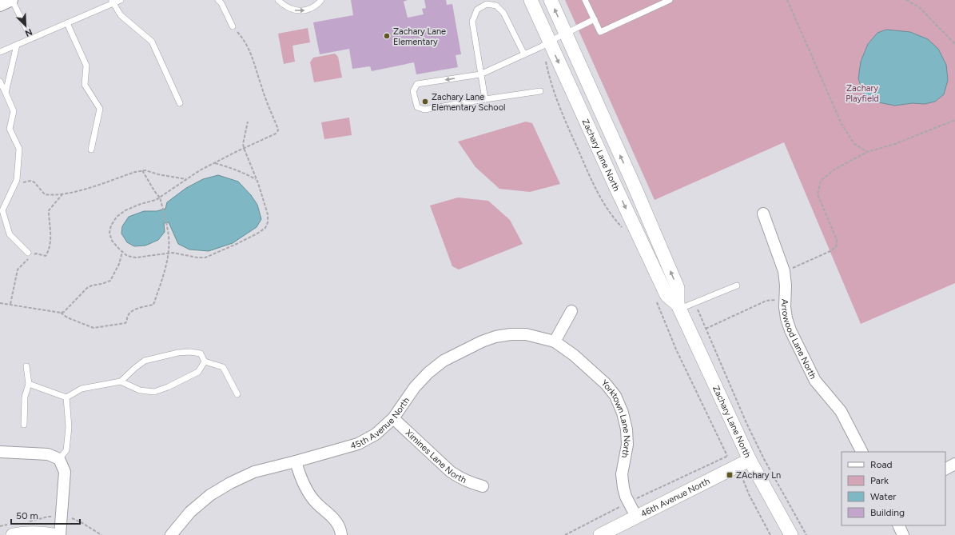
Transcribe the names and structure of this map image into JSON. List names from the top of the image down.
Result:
{
  "streets": {
    "street": [
      "Zachary Lane North",
      "Arrowood Lane North",
      "Yorktown Lane North",
      "45th Avenue North",
      "Ximines Lane North",
      "46th Avenue North"
    ]
  },
  "crossings": [
    ["Zachary Lane North", "46th Avenue North"],
    ["Yorktown Lane North", "45th Avenue North"],
    ["Yorktown Lane North", "46th Avenue North"],
    ["45th Avenue North", "Ximines Lane North"]
  ],
  "parks": ["Zachary Playfield"],
  "places": {
    "other": ["Zachary Lane Elementary", "Zachary Lane Elementary School"],
    "transit": ["ZAchary Ln"]
  },
  "legend": [
    "Road",
    "Park",
    "Water",
    "Building"
  ],
  "scale_bar": "50 m",
  "north": "bottom right"
}
